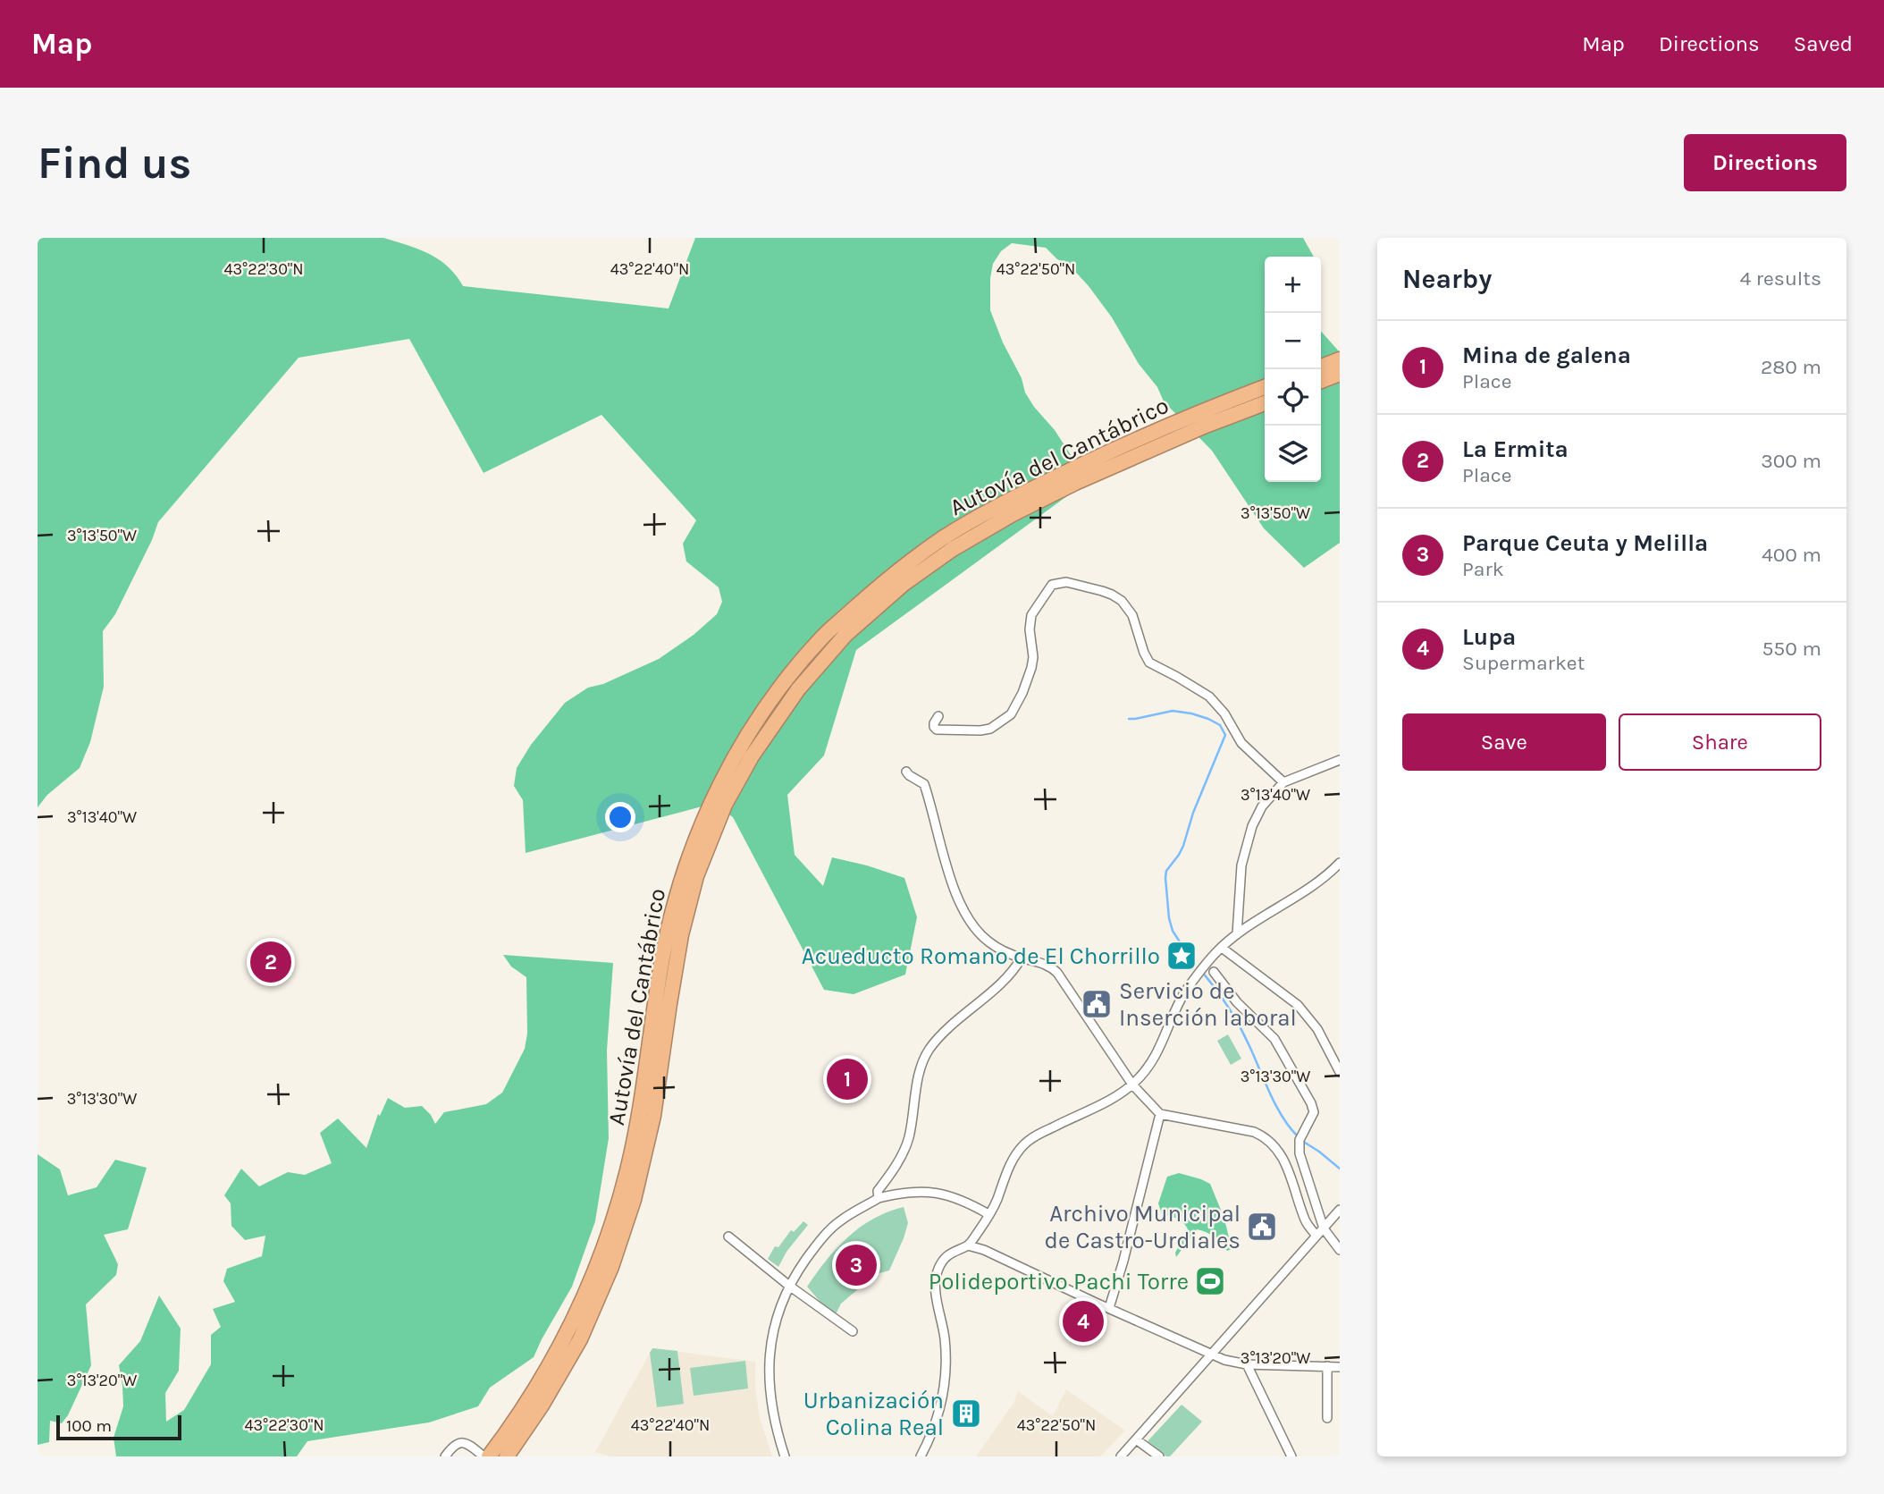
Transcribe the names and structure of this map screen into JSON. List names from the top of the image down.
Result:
{
  "streets": {
    "highway": ["Autovía del Cantábrico"]
  },
  "places": {
    "place": ["Acueducto Romano de El Chorrillo"],
    "public building": ["Servicio de Inserción laboral", "Archivo Municipal de Castro-Urdiales"],
    "sports": ["Polideportivo Pachi Torre"],
    "building": ["Urbanización Colina Real"]
  },
  "scale_bar": "100 m",
  "page": {
    "header": "Map",
    "nav": ["Map", "Directions", "Saved"],
    "buttons": [
      "Directions",
      ["Save", "Share"]
    ],
    "title": "Find us",
    "heading": ["Nearby", "4 results"],
    "map_buttons": ["+", "−"],
    "list": [
      {
        "mark": "1",
        "name": "Mina de galena",
        "note": "Place",
        "value": "280 m"
      },
      {
        "mark": "2",
        "name": "La Ermita",
        "note": "Place",
        "value": "300 m"
      },
      {
        "mark": "3",
        "name": "Parque Ceuta y Melilla",
        "note": "Park",
        "value": "400 m"
      },
      {
        "mark": "4",
        "name": "Lupa",
        "note": "Supermarket",
        "value": "550 m"
      }
    ],
    "pins": [
      "2",
      "1",
      "3",
      "4"
    ],
    "scale": "100 m"
  },
  "coordinates": [
    "43°22'30\"N",
    "43°22'40\"N",
    "43°22'50\"N",
    "3°13'50\"W",
    "3°13'40\"W",
    "3°13'30\"W",
    "3°13'20\"W"
  ]
}
